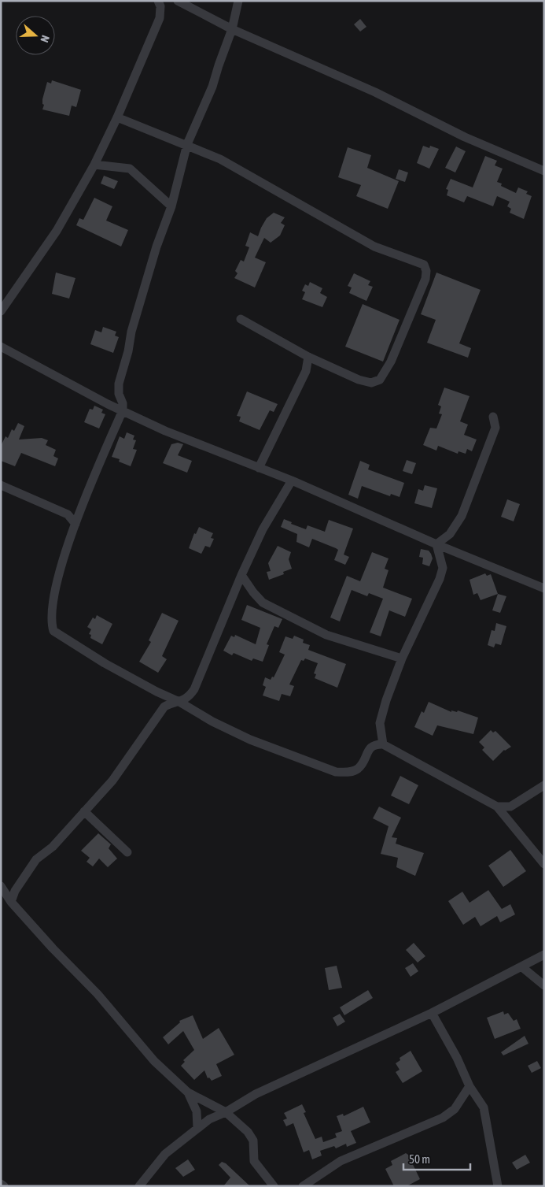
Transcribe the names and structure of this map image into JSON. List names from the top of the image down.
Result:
{
  "scale_bar": "50 m",
  "north": "right"
}
